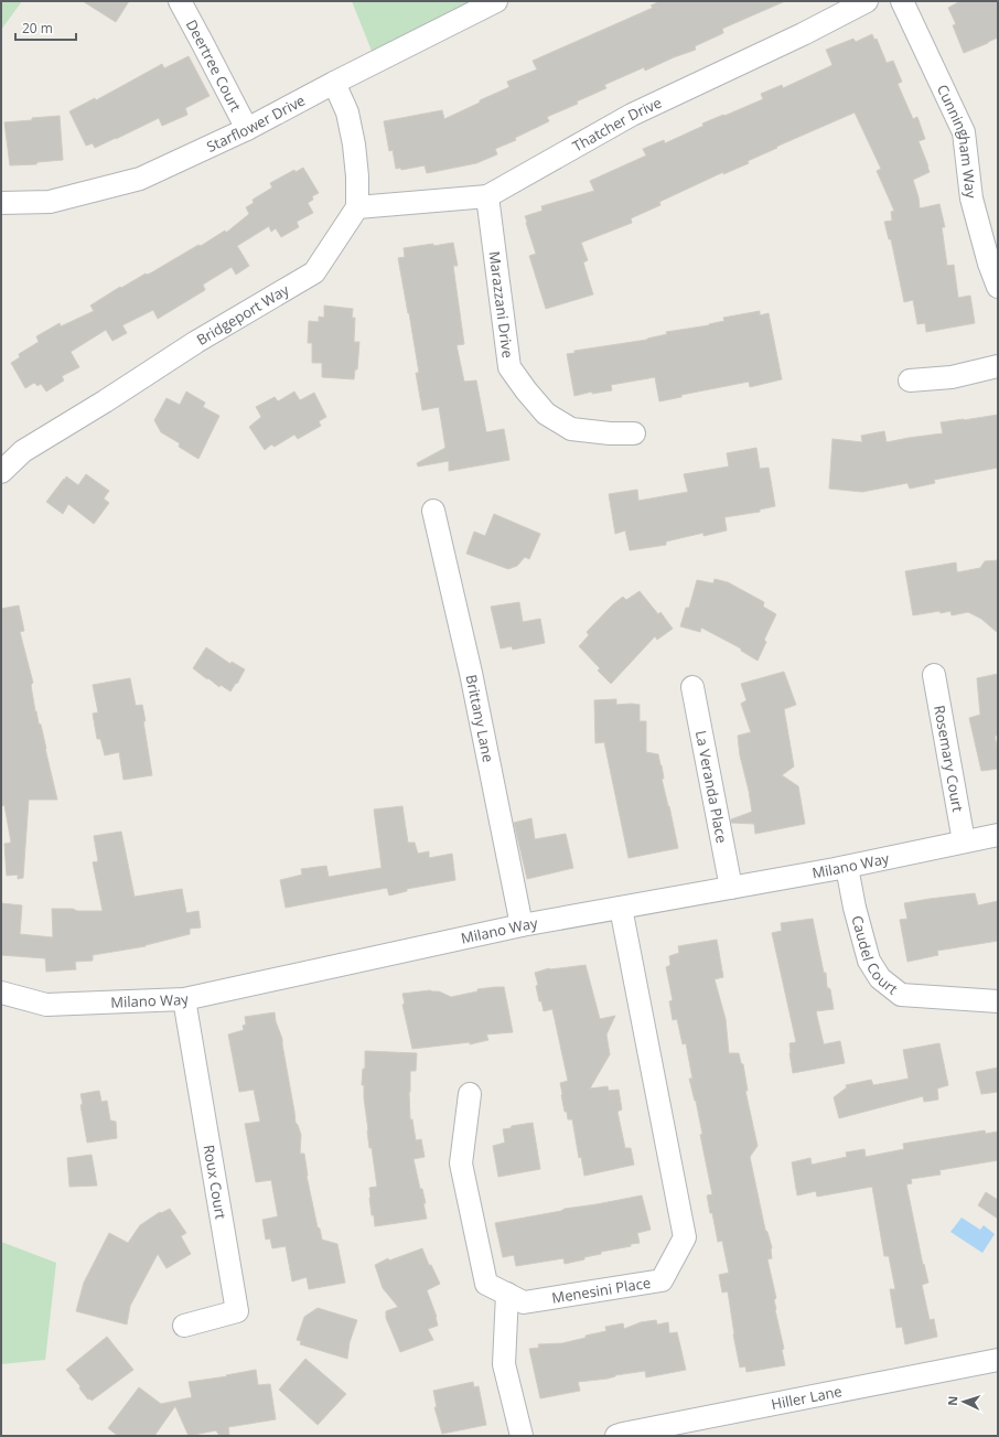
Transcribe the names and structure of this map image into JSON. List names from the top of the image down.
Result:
{
  "streets": {
    "street": [
      "Deertree Court",
      "Starflower Drive",
      "Thatcher Drive",
      "Cunningham Way",
      "Marazzani Drive",
      "Bridgeport Way",
      "Brittany Lane",
      "Rosemary Court",
      "La Veranda Place",
      "Milano Way",
      "Caudel Court",
      "Roux Court",
      "Menesini Place",
      "Hiller Lane"
    ]
  },
  "crossings": [
    ["Deertree Court", "Starflower Drive"],
    ["Thatcher Drive", "Marazzani Drive"],
    ["Thatcher Drive", "Bridgeport Way"],
    ["Brittany Lane", "Milano Way"],
    ["Rosemary Court", "Milano Way"],
    ["La Veranda Place", "Milano Way"],
    ["Milano Way", "Caudel Court"],
    ["Milano Way", "Roux Court"],
    ["Milano Way", "Menesini Place"]
  ],
  "scale_bar": "20 m",
  "north": "left"
}
